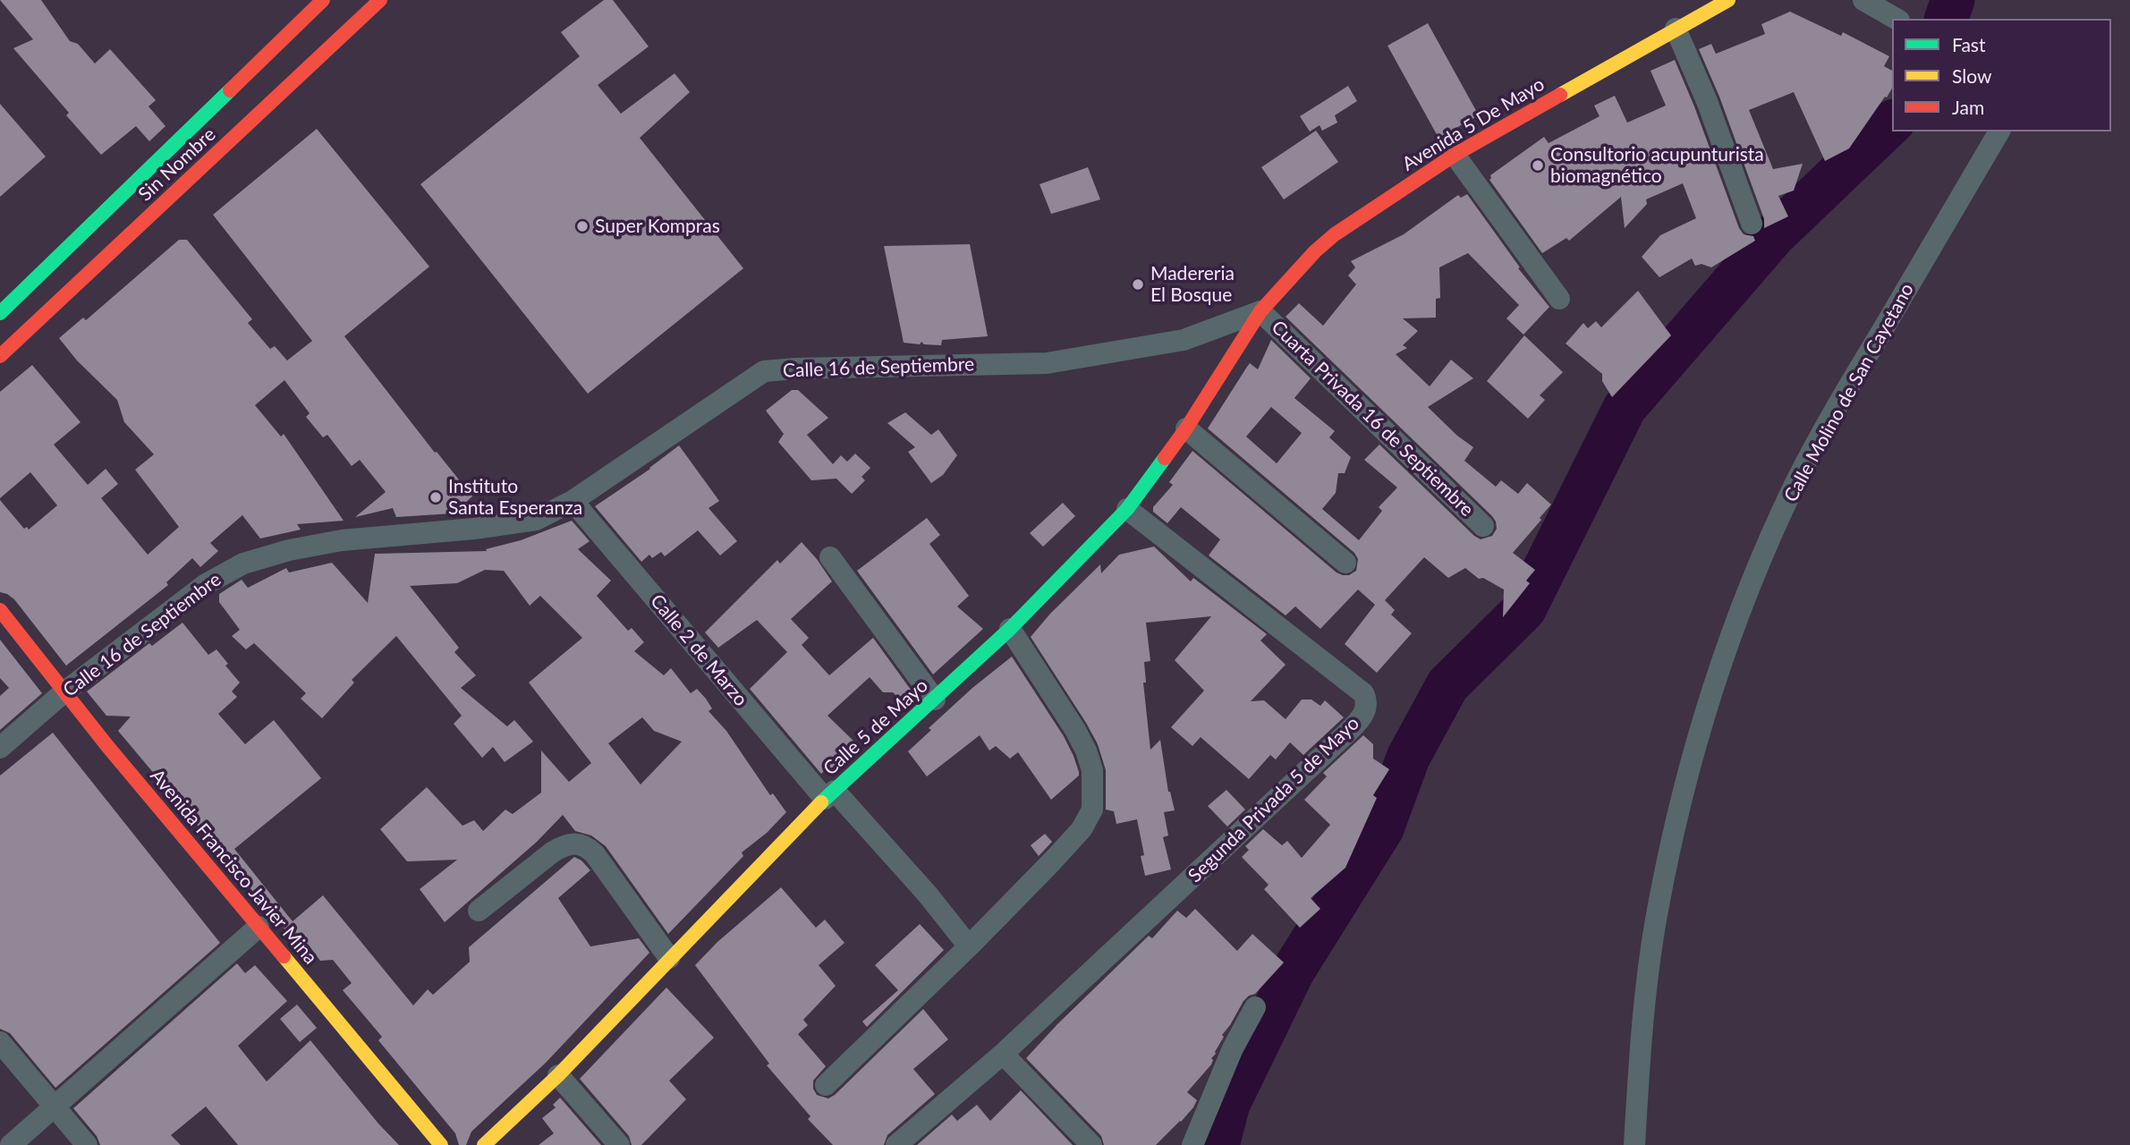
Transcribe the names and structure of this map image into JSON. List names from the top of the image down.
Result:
{
  "streets": {
    "street": [
      "Avenida 5 De Mayo",
      "Sin Nombre",
      "Calle 16 de Septiembre",
      "Calle Molino de San Cayetano",
      "Cuarta Privada 16 de Septiembre",
      "Calle 2 de Marzo",
      "Calle 5 de Mayo",
      "Segunda Privada 5 de Mayo",
      "Avenida Francisco Javier Mina"
    ]
  },
  "crossings": [
    ["Avenida 5 De Mayo", "Calle 16 de Septiembre"],
    ["Avenida 5 De Mayo", "Cuarta Privada 16 de Septiembre"],
    ["Avenida 5 De Mayo", "Calle 5 de Mayo"],
    ["Calle 16 de Septiembre", "Cuarta Privada 16 de Septiembre"],
    ["Calle 16 de Septiembre", "Calle 2 de Marzo"],
    ["Calle 16 de Septiembre", "Calle 5 de Mayo"],
    ["Calle 16 de Septiembre", "Avenida Francisco Javier Mina"],
    ["Cuarta Privada 16 de Septiembre", "Calle 5 de Mayo"],
    ["Calle 2 de Marzo", "Calle 5 de Mayo"],
    ["Calle 5 de Mayo", "Segunda Privada 5 de Mayo"]
  ],
  "places": [
    "Consultorio acupunturista biomagnético",
    "Super Kompras",
    "Madereria El Bosque",
    "Instituto Santa Esperanza"
  ],
  "legend": ["Fast", "Slow", "Jam"]
}
